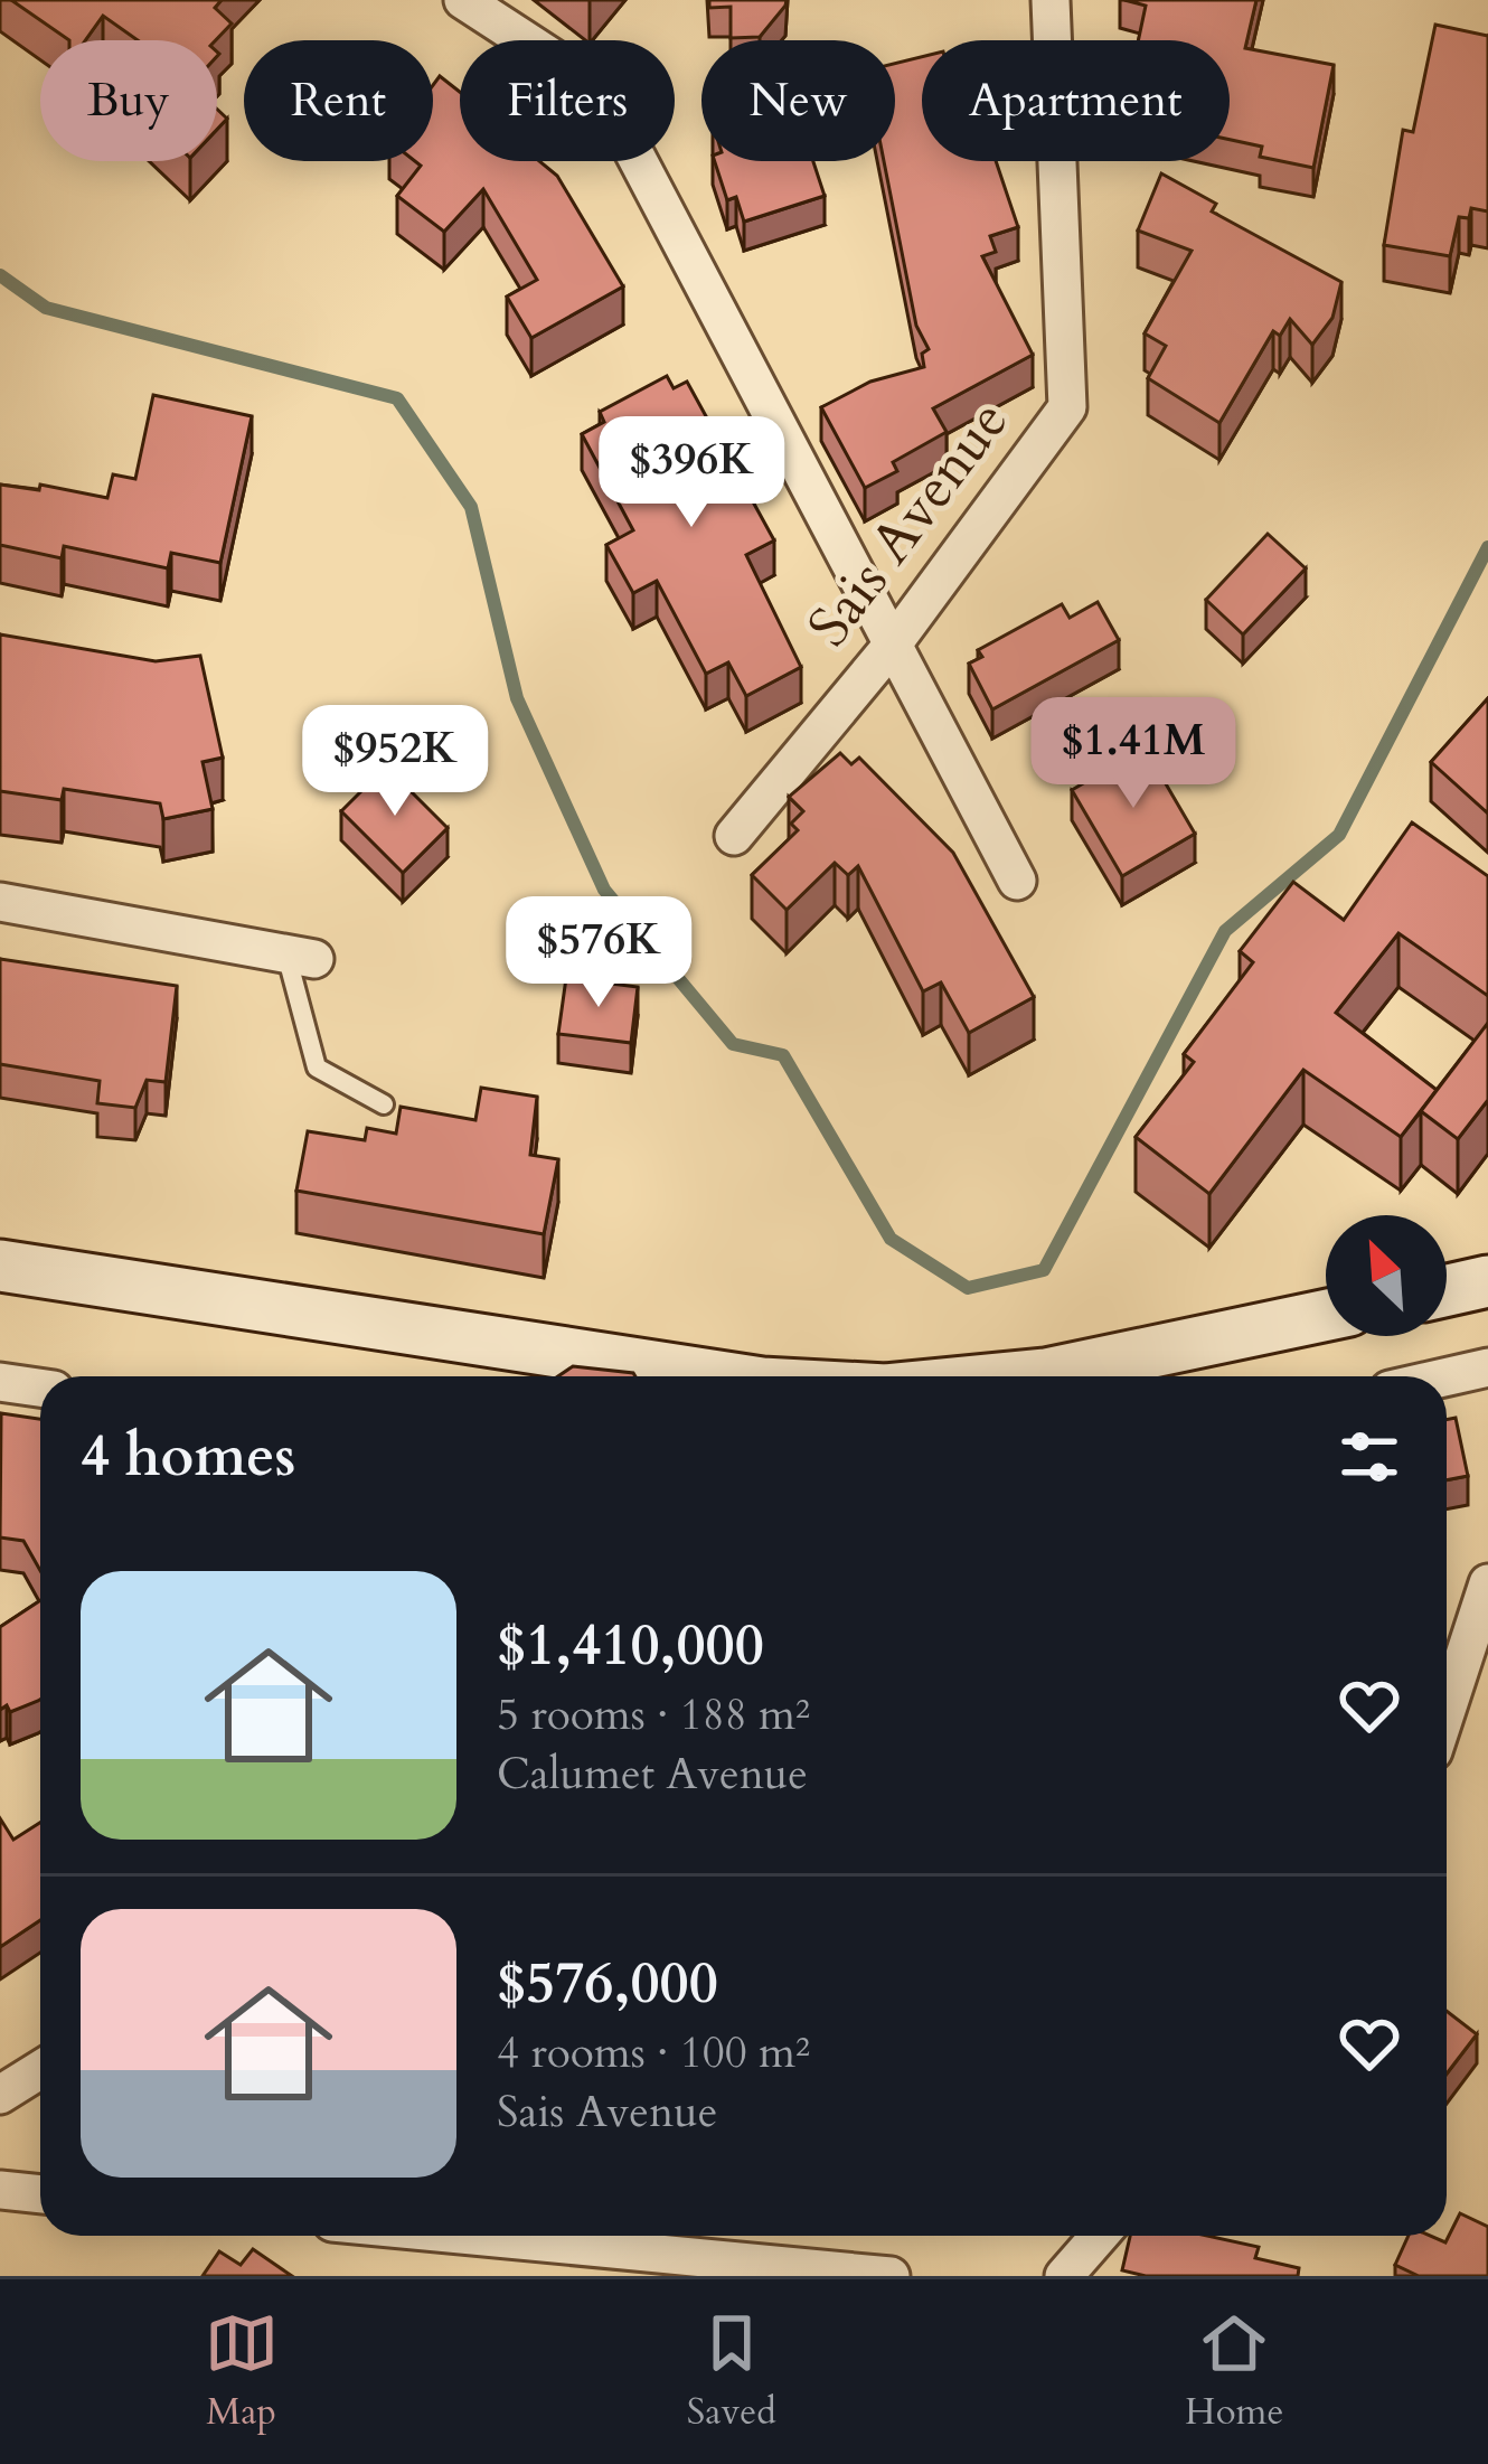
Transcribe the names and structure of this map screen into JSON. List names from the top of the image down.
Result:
{
  "streets": {
    "street": ["Sais Avenue"]
  },
  "north": "top left",
  "page": {
    "chip": [
      "Buy",
      "Rent",
      "Filters",
      "New",
      "Apartment"
    ],
    "price": [
      "$396K",
      "$1.41M",
      "$952K",
      "$576K"
    ],
    "heading": "4 homes",
    "list": [
      {
        "name": "$1,410,000",
        "note": "5 rooms · 188 m² · Calumet Avenue"
      },
      {
        "name": "$576,000",
        "note": "4 rooms · 100 m² · Sais Avenue"
      }
    ],
    "tabs": ["Map", "Saved", "Home"]
  }
}
